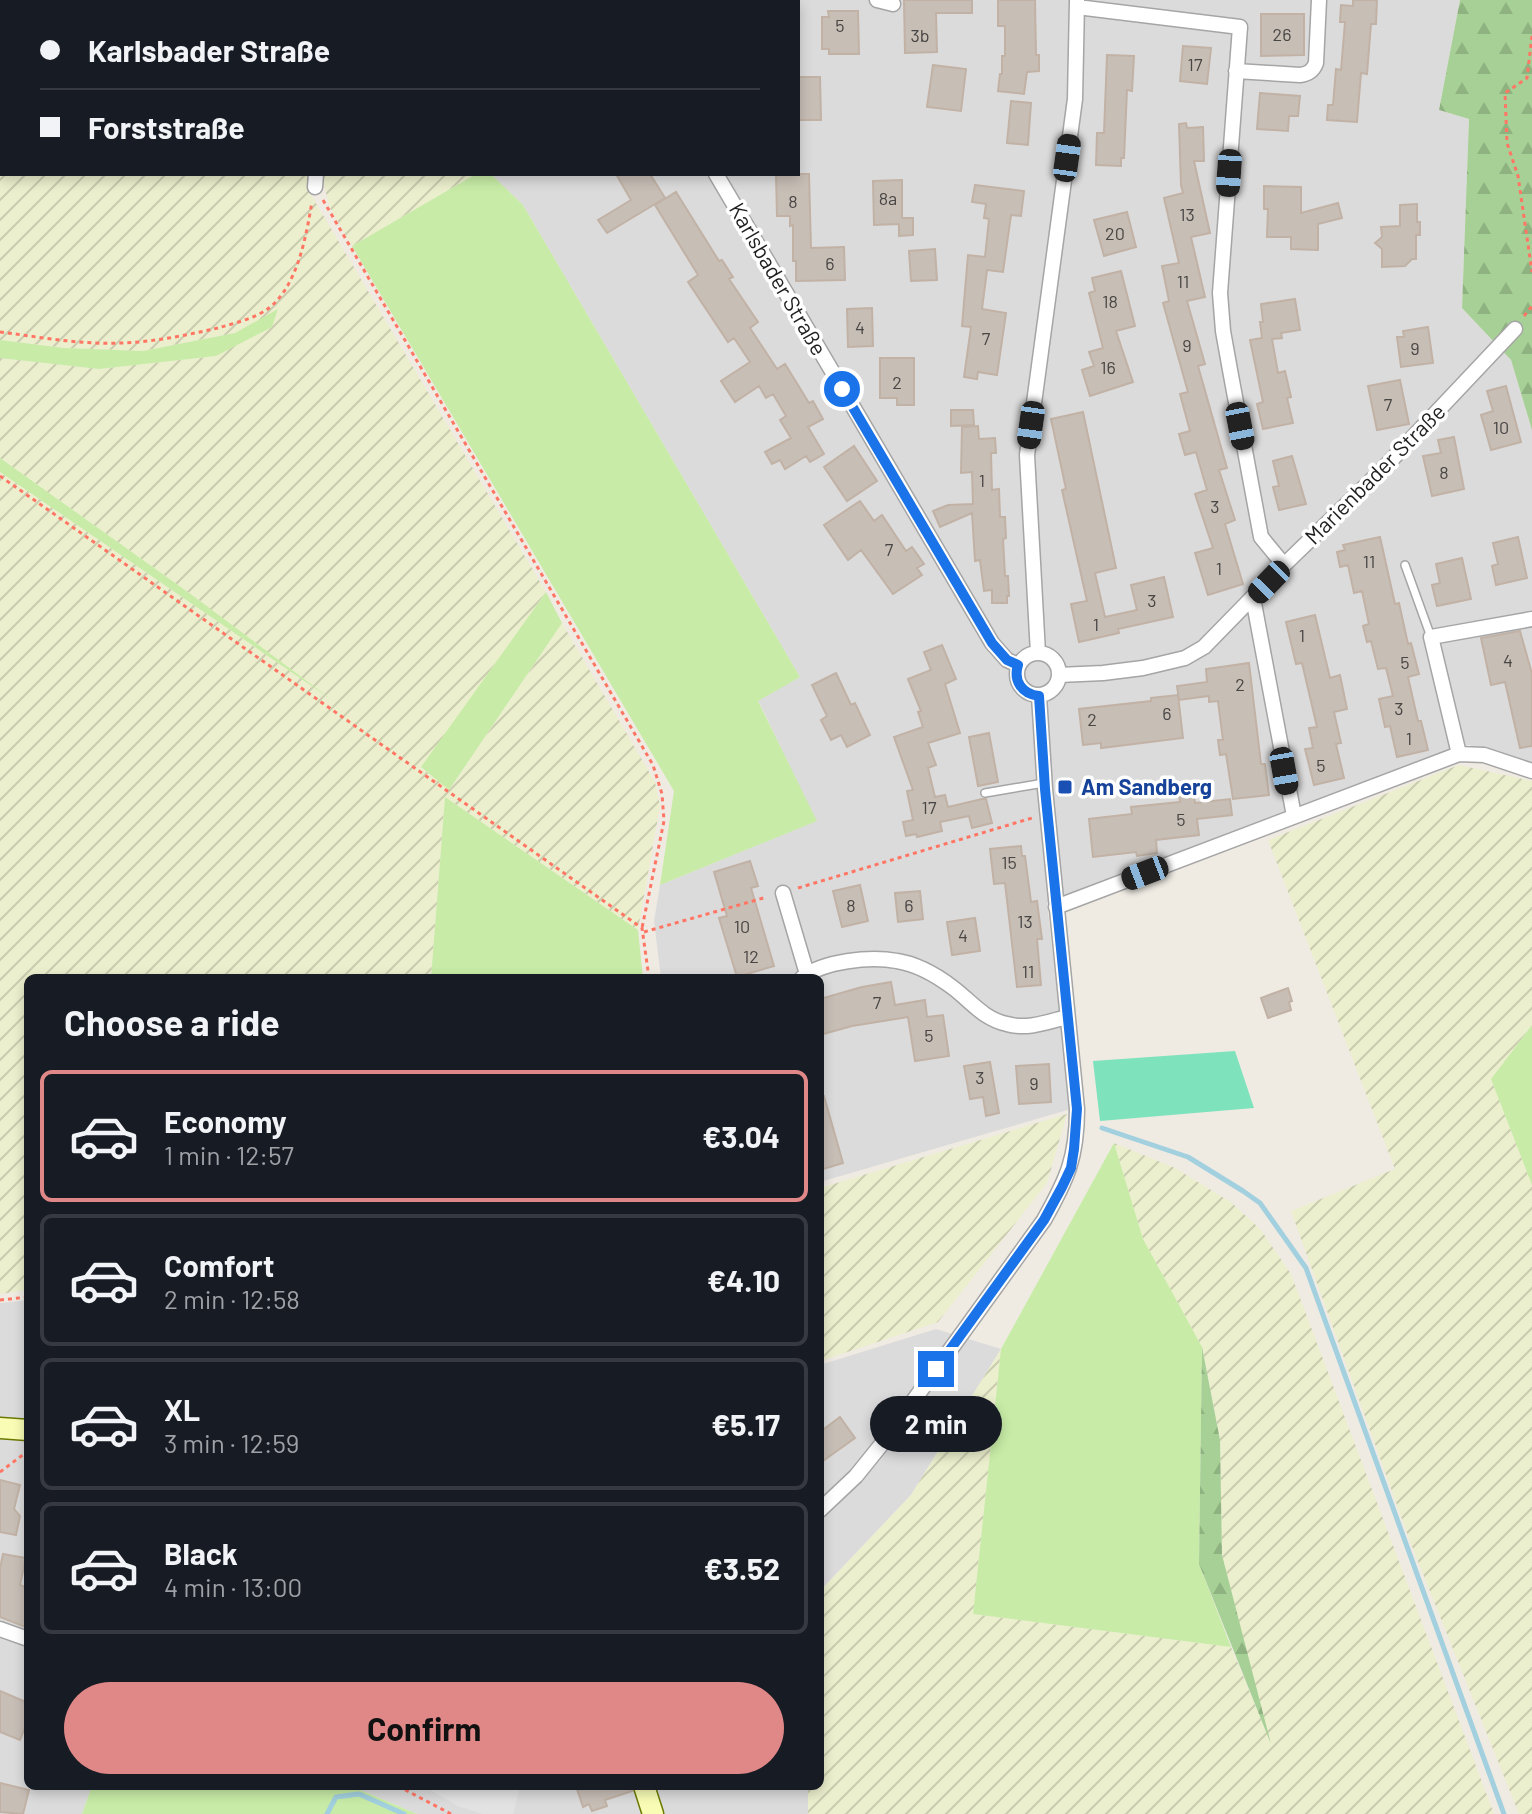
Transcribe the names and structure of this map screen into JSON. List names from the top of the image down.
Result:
{
  "streets": {
    "street": ["Karlsbader Straße", "Marienbader Straße"]
  },
  "crossings": [
    ["Karlsbader Straße", "Marienbader Straße"]
  ],
  "places": {
    "transit": ["Am Sandberg"]
  },
  "house_numbers": [
    "5",
    "26",
    "3b",
    "17",
    "8a",
    "8",
    "13",
    "20",
    "6",
    "11",
    "18",
    "4",
    "7",
    "9",
    "9",
    "16",
    "2",
    "7",
    "10",
    "8",
    "1",
    "3",
    "7",
    "11",
    "1",
    "3",
    "1",
    "1",
    "4",
    "5",
    "2",
    "3",
    "6",
    "2",
    "1",
    "5",
    "17",
    "5",
    "15",
    "8",
    "6",
    "13",
    "10",
    "4",
    "12",
    "11",
    "7",
    "5",
    "3",
    "9"
  ],
  "page": {
    "banner": ["Karlsbader Straße", "Forststraße"],
    "heading": "Choose a ride",
    "list": [
      {
        "name": "Economy",
        "note": "1 min · 12:57",
        "value": "€3.04"
      },
      {
        "name": "Comfort",
        "note": "2 min · 12:58",
        "value": "€4.10"
      },
      {
        "name": "XL",
        "note": "3 min · 12:59",
        "value": "€5.17"
      },
      {
        "name": "Black",
        "note": "4 min · 13:00",
        "value": "€3.52"
      }
    ],
    "bubble": "2 min",
    "buttons": "Confirm"
  }
}
